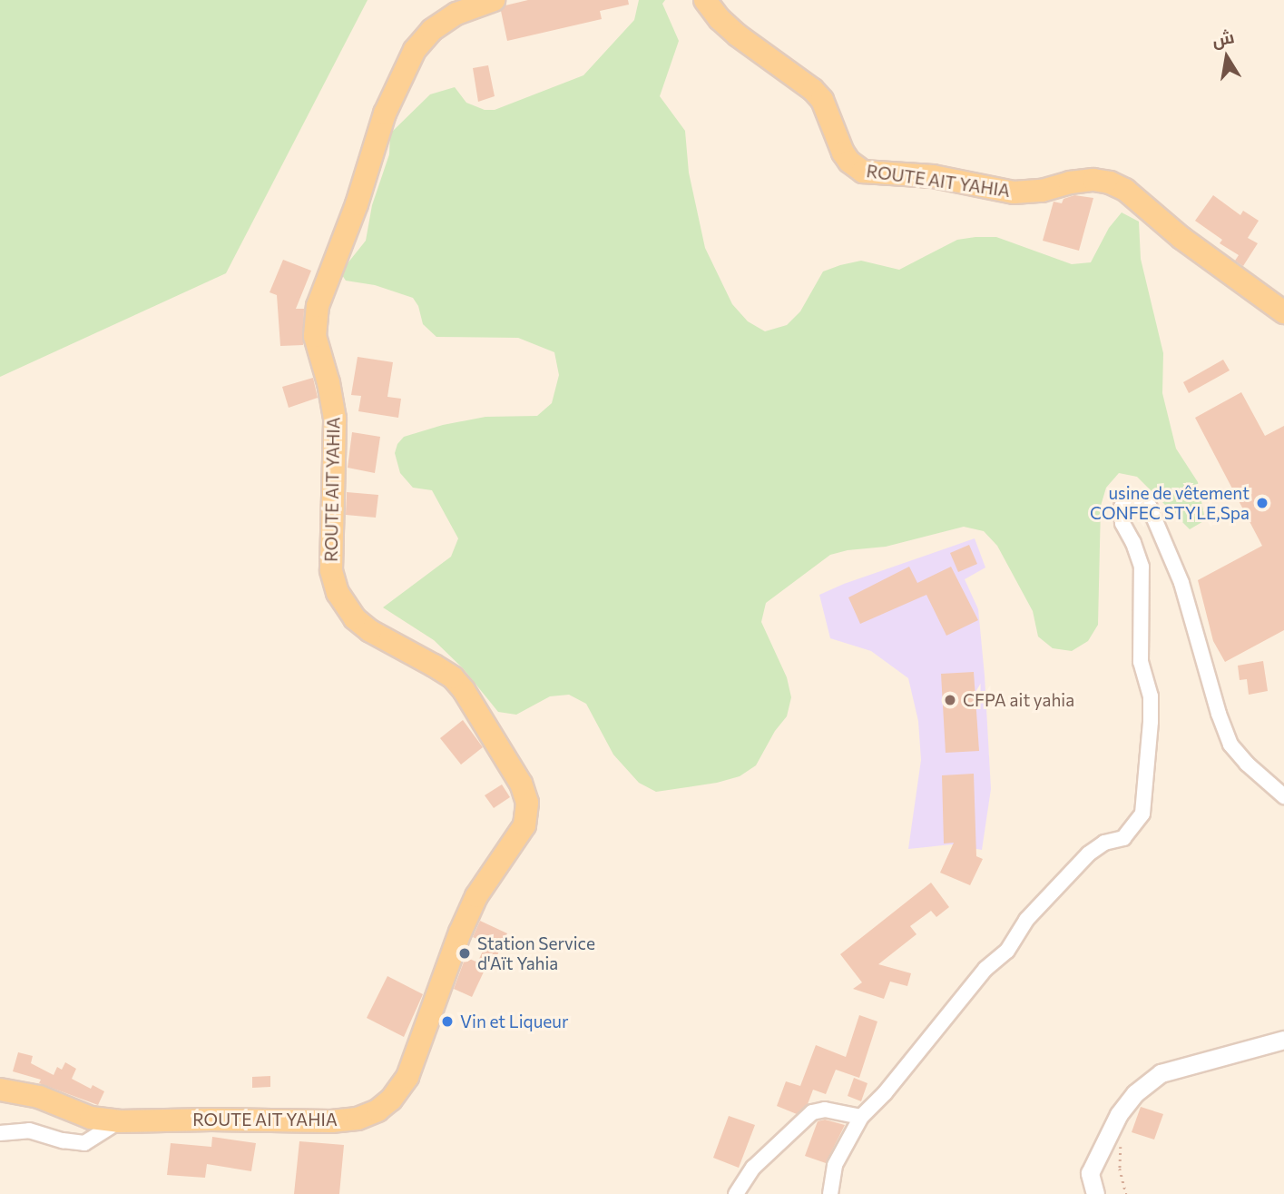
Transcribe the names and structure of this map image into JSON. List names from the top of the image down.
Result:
{
  "streets": {
    "main road": ["ROUTE AIT YAHIA"]
  },
  "places": [
    "usine de vêtement CONFEC STYLE,Spa",
    "CFPA ait yahia",
    "Station Service d'Aït Yahia",
    "Vin et Liqueur"
  ],
  "north": "top"
}
